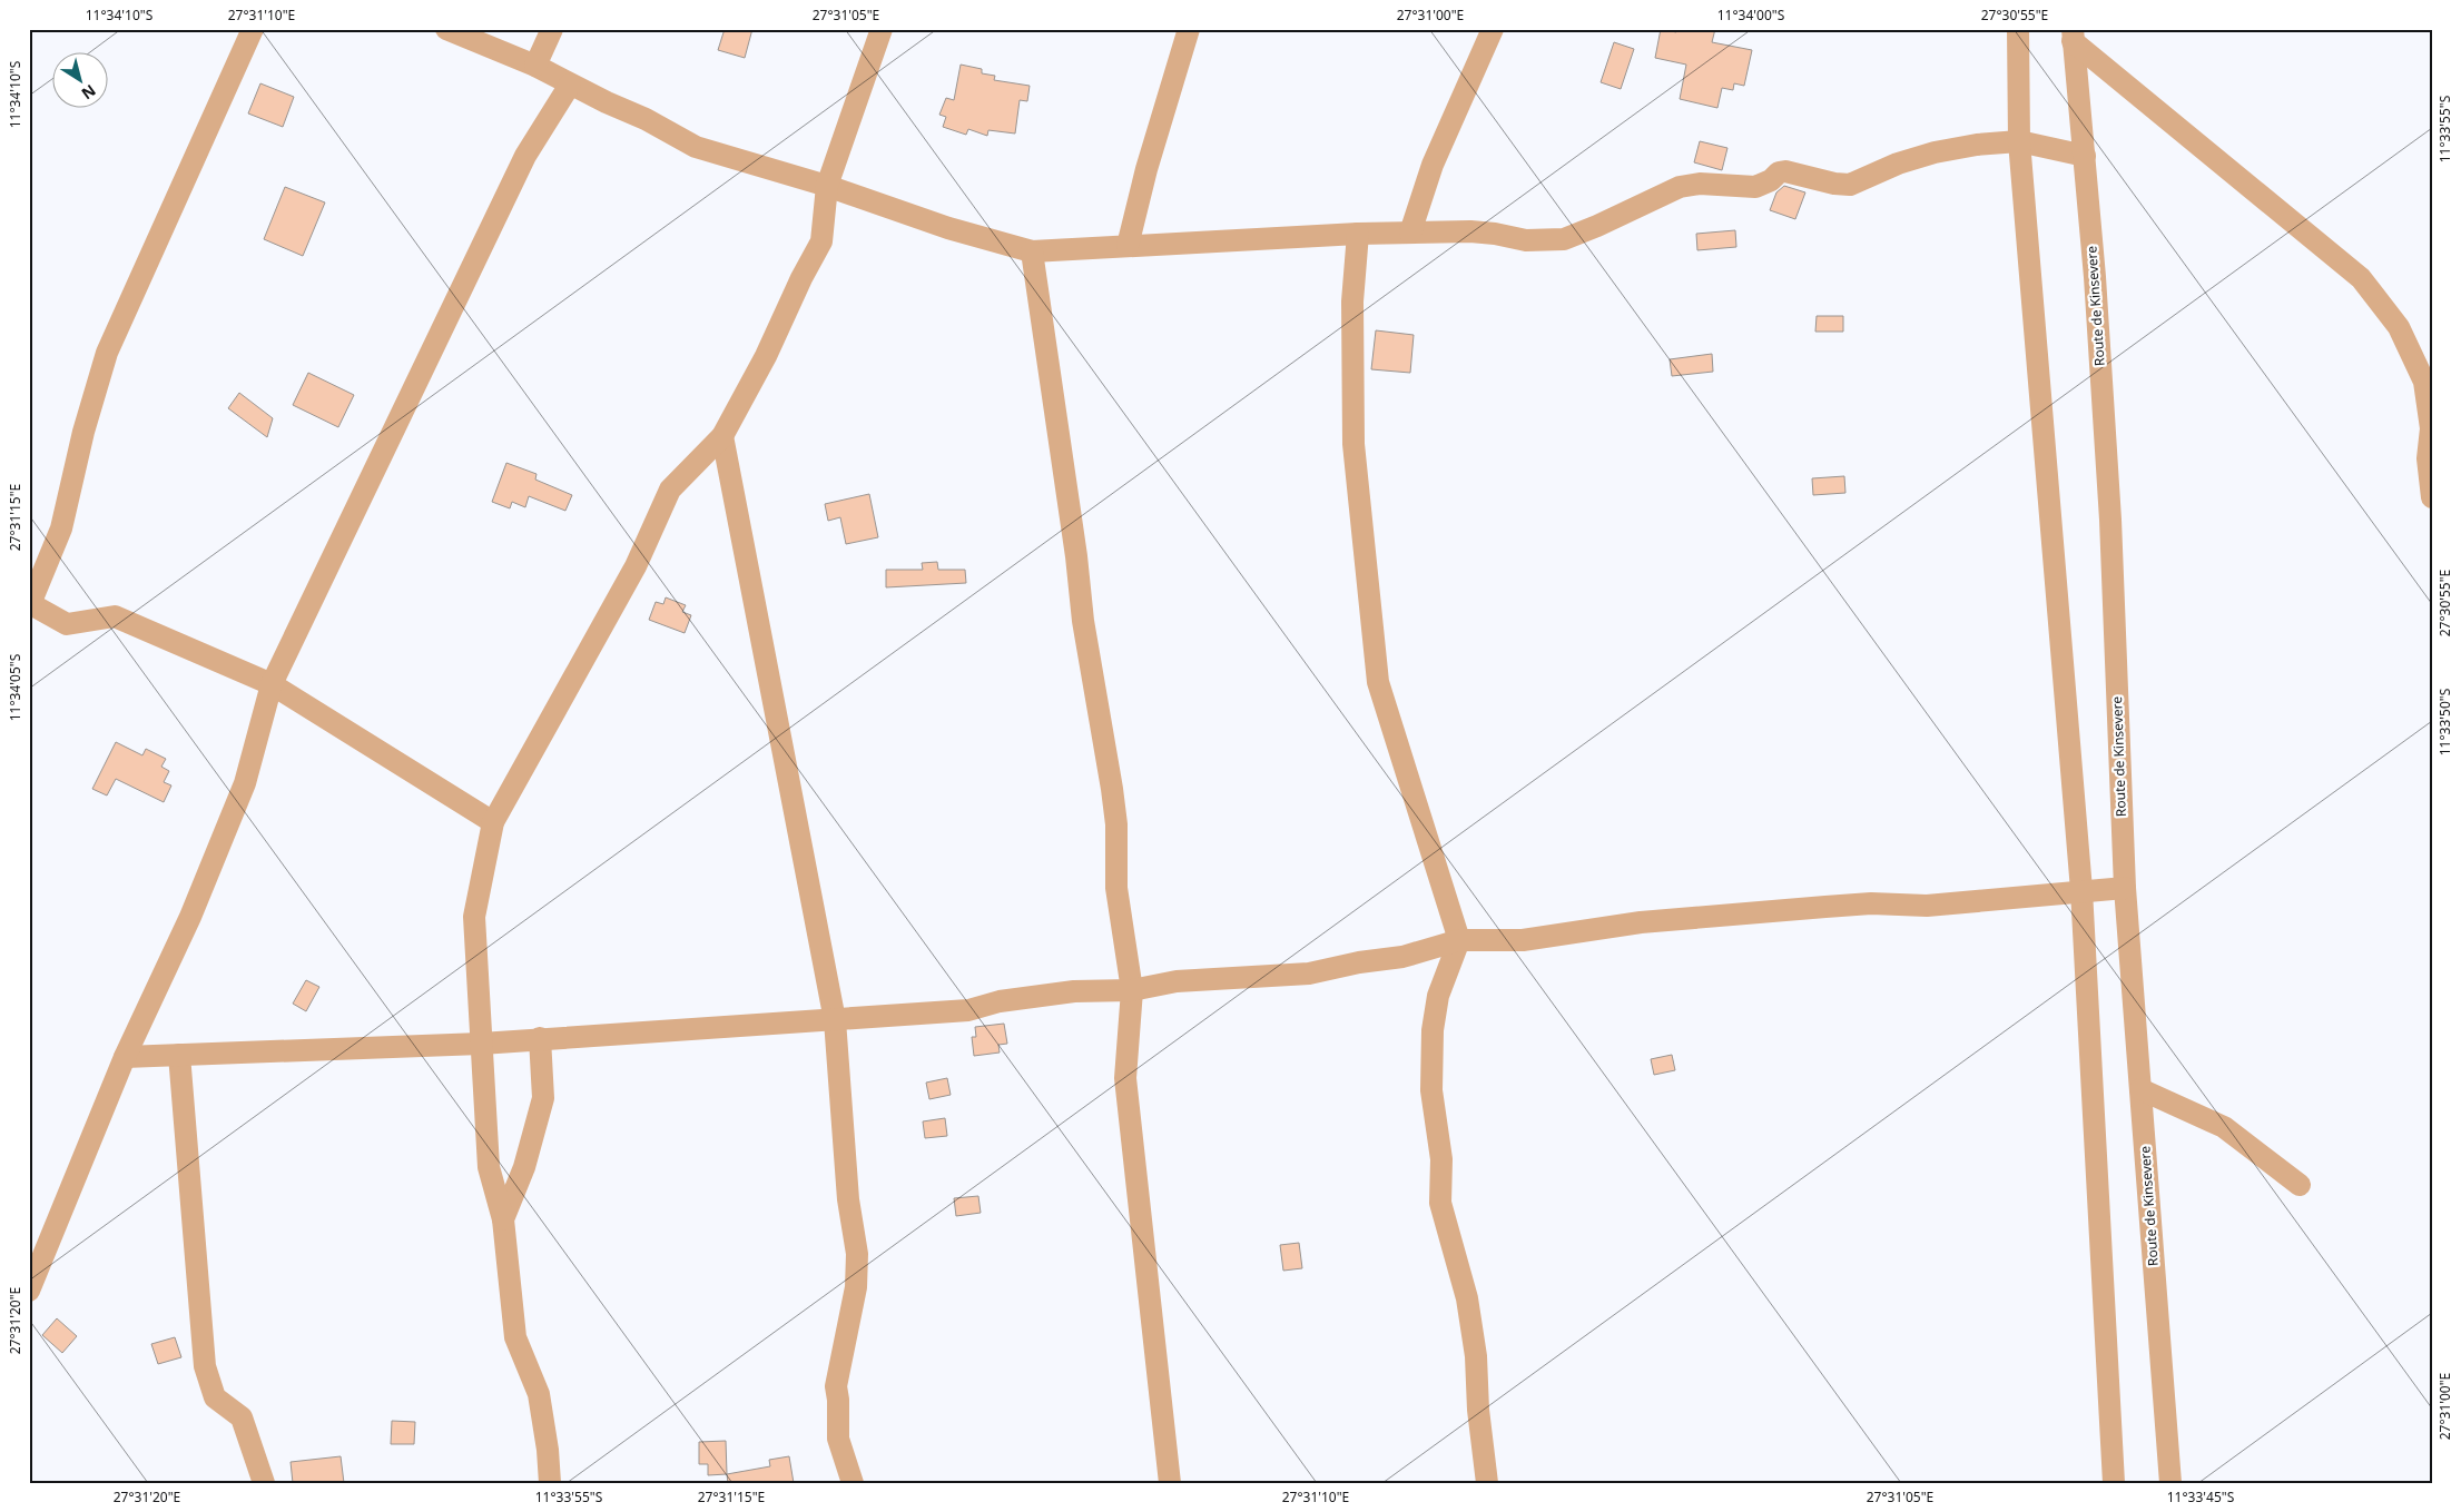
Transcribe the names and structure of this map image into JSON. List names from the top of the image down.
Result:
{
  "streets": {
    "street": ["Route de Kinsevere"]
  },
  "north": "bottom right",
  "coordinates": [
    "11°34'10\"S",
    "27°31'10\"E",
    "27°31'05\"E",
    "27°31'00\"E",
    "11°34'00\"S",
    "27°30'55\"E",
    "11°33'55\"S",
    "27°31'15\"E",
    "11°34'05\"S",
    "11°33'50\"S",
    "27°31'20\"E",
    "11°33'45\"S"
  ]
}
